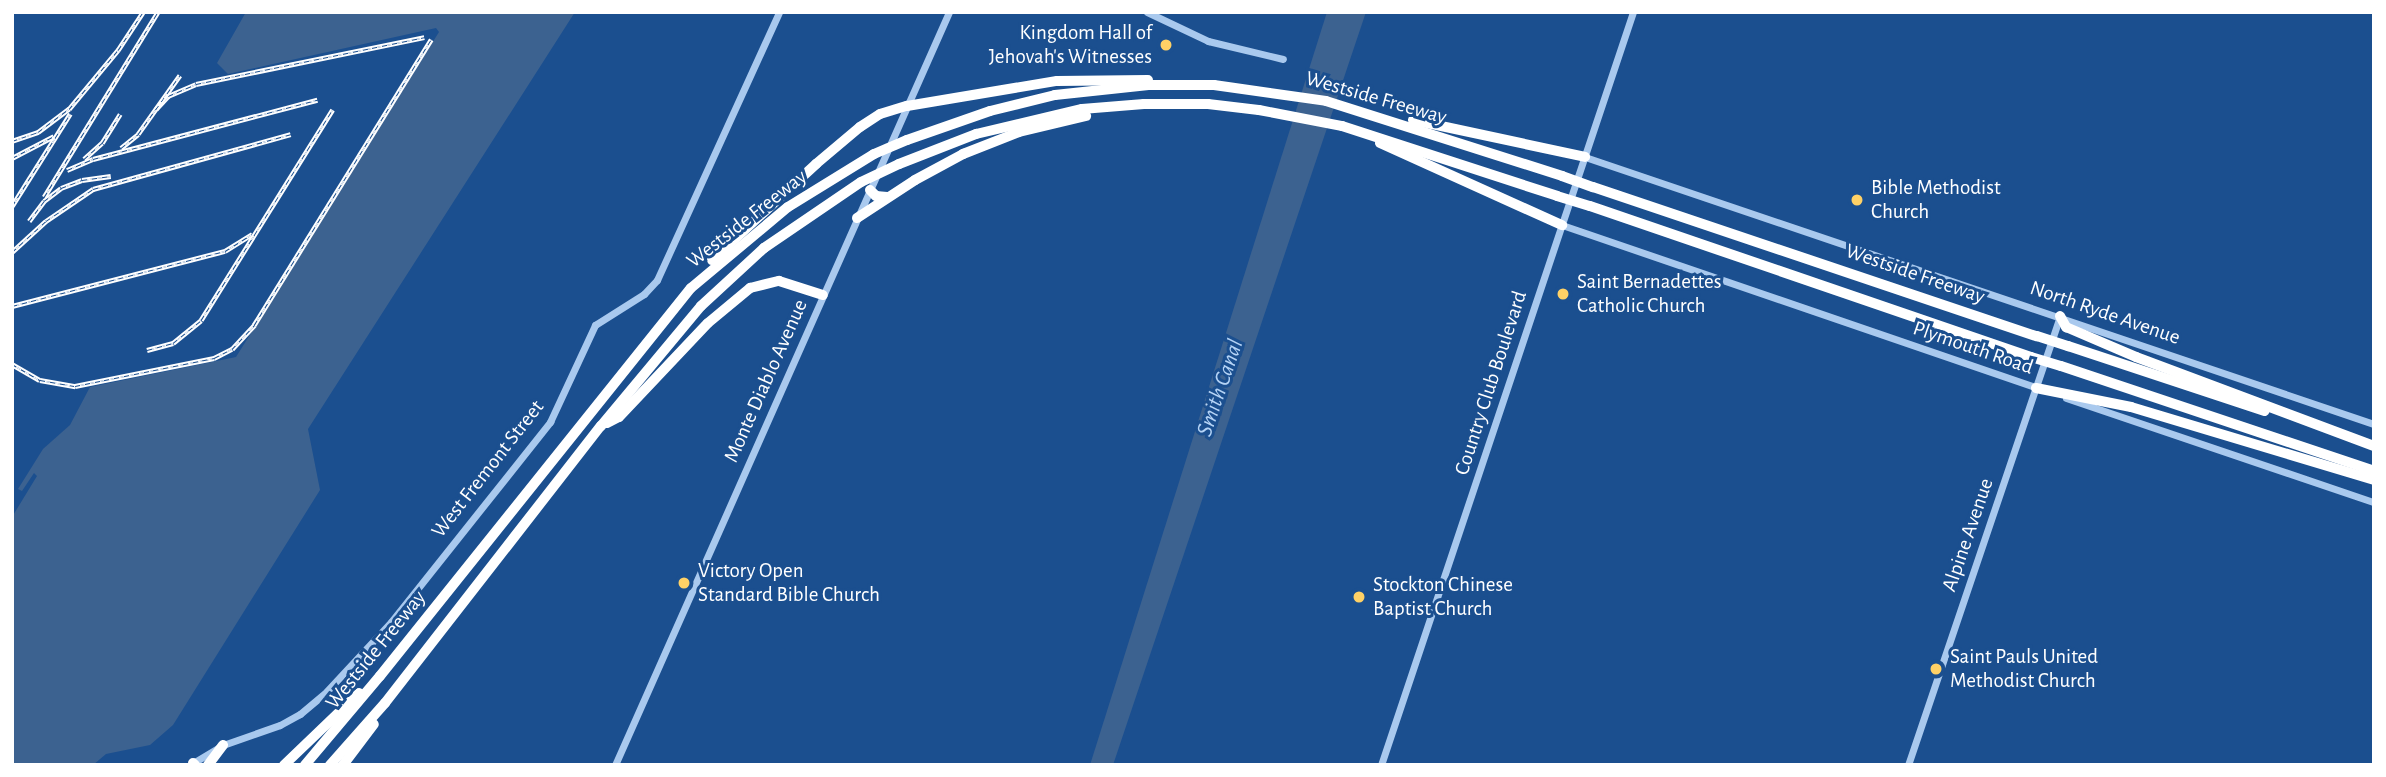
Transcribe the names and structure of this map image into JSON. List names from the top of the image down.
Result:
{
  "streets": {
    "highway": ["Westside Freeway"],
    "street": [
      "North Ryde Avenue",
      "Plymouth Road",
      "Monte Diablo Avenue",
      "Country Club Boulevard",
      "West Fremont Street",
      "Alpine Avenue"
    ]
  },
  "crossings": [
    ["Westside Freeway", "Monte Diablo Avenue"],
    ["North Ryde Avenue", "Country Club Boulevard"],
    ["North Ryde Avenue", "Alpine Avenue"],
    ["Plymouth Road", "Country Club Boulevard"],
    ["Plymouth Road", "Alpine Avenue"]
  ],
  "water": ["Smith Canal"],
  "places": [
    "Kingdom Hall of Jehovah's Witnesses",
    "Bible Methodist Church",
    "Saint Bernadettes Catholic Church",
    "Victory Open Standard Bible Church",
    "Stockton Chinese Baptist Church",
    "Saint Pauls United Methodist Church"
  ]
}
